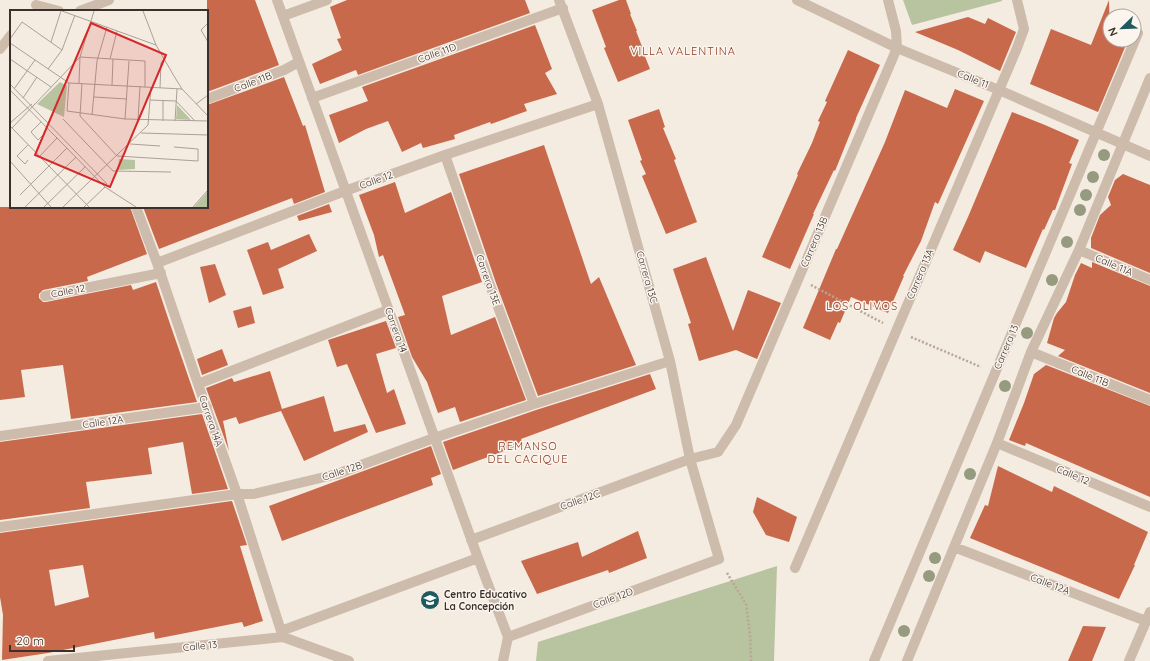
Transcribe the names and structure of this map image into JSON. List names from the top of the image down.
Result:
{
  "streets": {
    "street": [
      "Calle 11D",
      "Calle 11",
      "Calle 11B",
      "Calle 12",
      "Carrera 13B",
      "Calle 11A",
      "Carrera 13A",
      "Carrera 13C",
      "Carrera 13E",
      "Carrera 14",
      "Carrera 13",
      "Carrera 14A",
      "Calle 12A",
      "Calle 12B",
      "Calle 12C",
      "Calle 12D",
      "Calle 13"
    ]
  },
  "crossings": [
    ["Calle 11D", "Carrera 13C"],
    ["Calle 11D", "Carrera 14"],
    ["Calle 11", "Carrera 13B"],
    ["Calle 11", "Carrera 13A"],
    ["Calle 11", "Carrera 13"],
    ["Calle 11B", "Carrera 14"],
    ["Calle 12", "Carrera 13C"],
    ["Calle 12", "Carrera 13E"],
    ["Calle 12", "Carrera 14"],
    ["Calle 12", "Carrera 14A"],
    ["Carrera 13B", "Carrera 13C"],
    ["Carrera 13B", "Calle 12C"],
    ["Carrera 13C", "Calle 12B"],
    ["Carrera 13C", "Calle 12C"],
    ["Carrera 13C", "Calle 12D"],
    ["Carrera 13E", "Calle 12B"],
    ["Carrera 14", "Calle 12B"],
    ["Carrera 14", "Calle 12C"],
    ["Carrera 14", "Calle 12D"],
    ["Carrera 14A", "Calle 12A"],
    ["Carrera 14A", "Calle 12B"],
    ["Carrera 14A", "Calle 13"]
  ],
  "districts": ["VILLA VALENTINA", "LOS OLIVOS", "REMANSO DEL CACIQUE"],
  "places": {
    "school or university": ["Centro Educativo La Concepción"]
  },
  "scale_bar": "20 m",
  "north": "bottom left"
}
